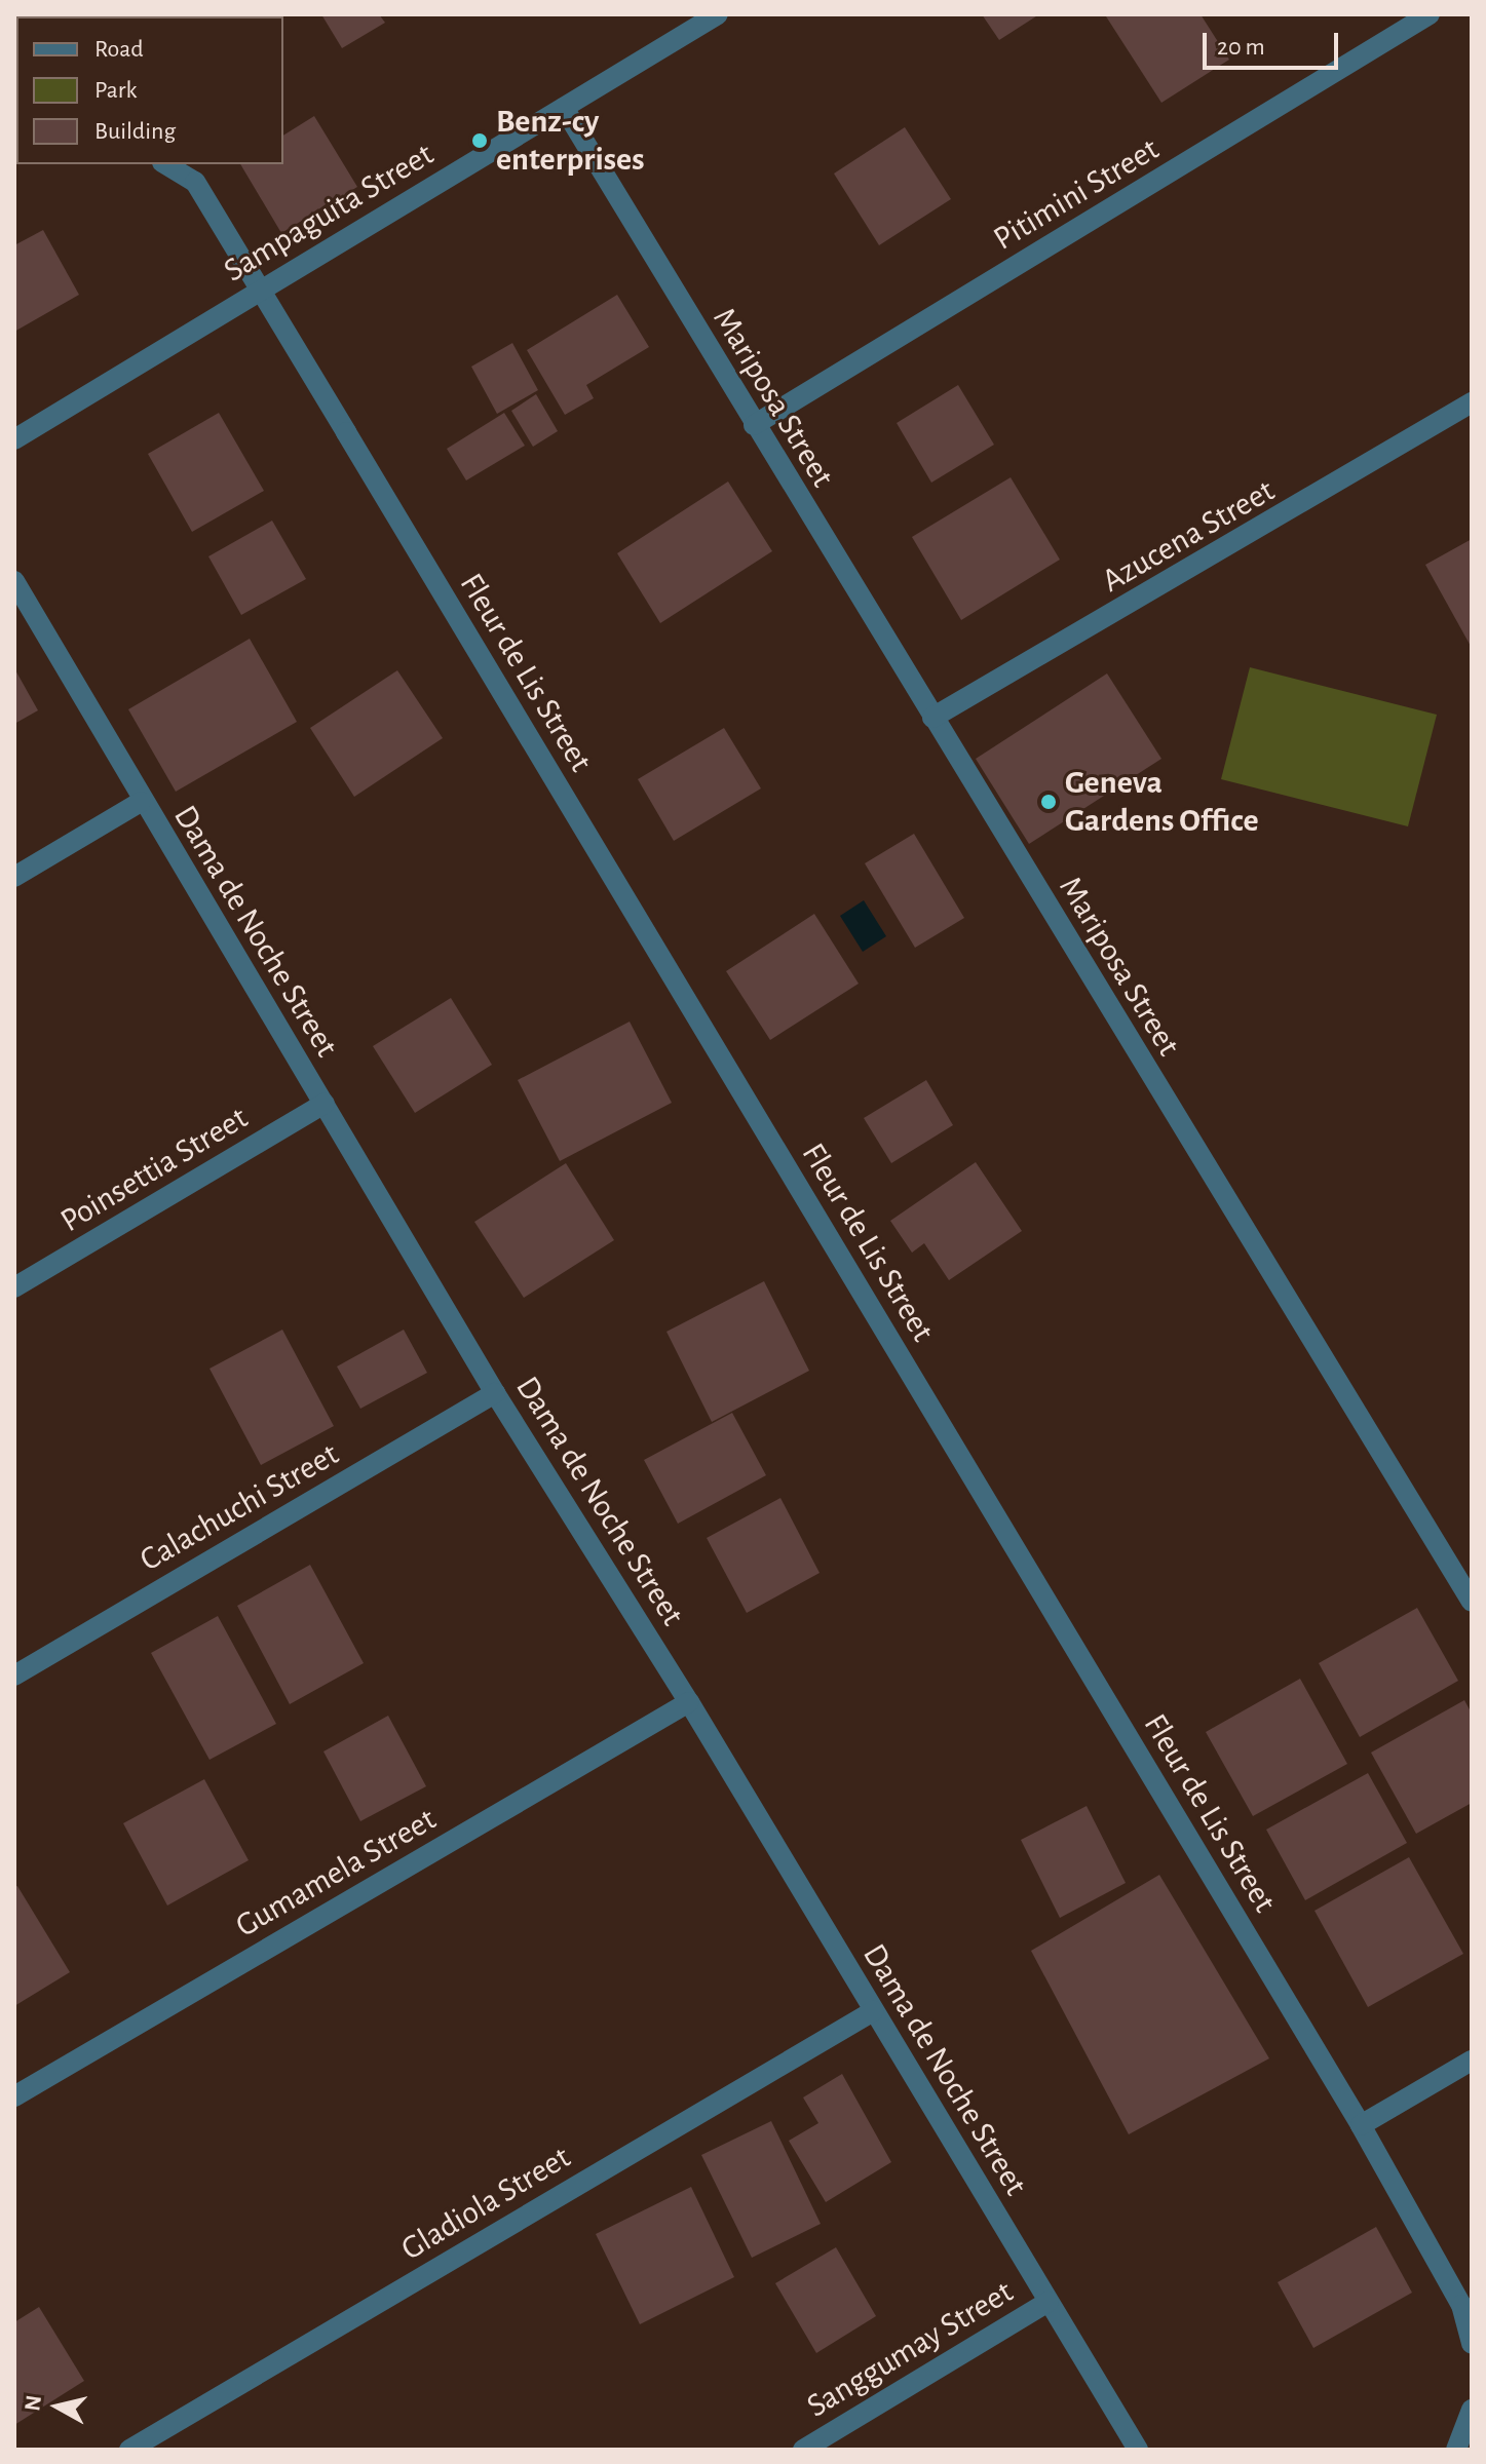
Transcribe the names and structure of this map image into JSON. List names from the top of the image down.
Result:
{
  "streets": {
    "street": [
      "Pitimini Street",
      "Sampaguita Street",
      "Mariposa Street",
      "Azucena Street",
      "Fleur de Lis Street",
      "Dama de Noche Street",
      "Poinsettia Street",
      "Calachuchi Street",
      "Gumamela Street",
      "Gladiola Street",
      "Sanggumay Street"
    ]
  },
  "crossings": [
    ["Pitimini Street", "Mariposa Street"],
    ["Sampaguita Street", "Mariposa Street"],
    ["Sampaguita Street", "Fleur de Lis Street"],
    ["Mariposa Street", "Azucena Street"],
    ["Dama de Noche Street", "Poinsettia Street"],
    ["Dama de Noche Street", "Calachuchi Street"],
    ["Dama de Noche Street", "Gumamela Street"],
    ["Dama de Noche Street", "Gladiola Street"],
    ["Dama de Noche Street", "Sanggumay Street"]
  ],
  "places": ["Benz-cy enterprises", "Geneva Gardens Office"],
  "legend": ["Road", "Park", "Building"],
  "scale_bar": "20 m",
  "north": "left"
}
